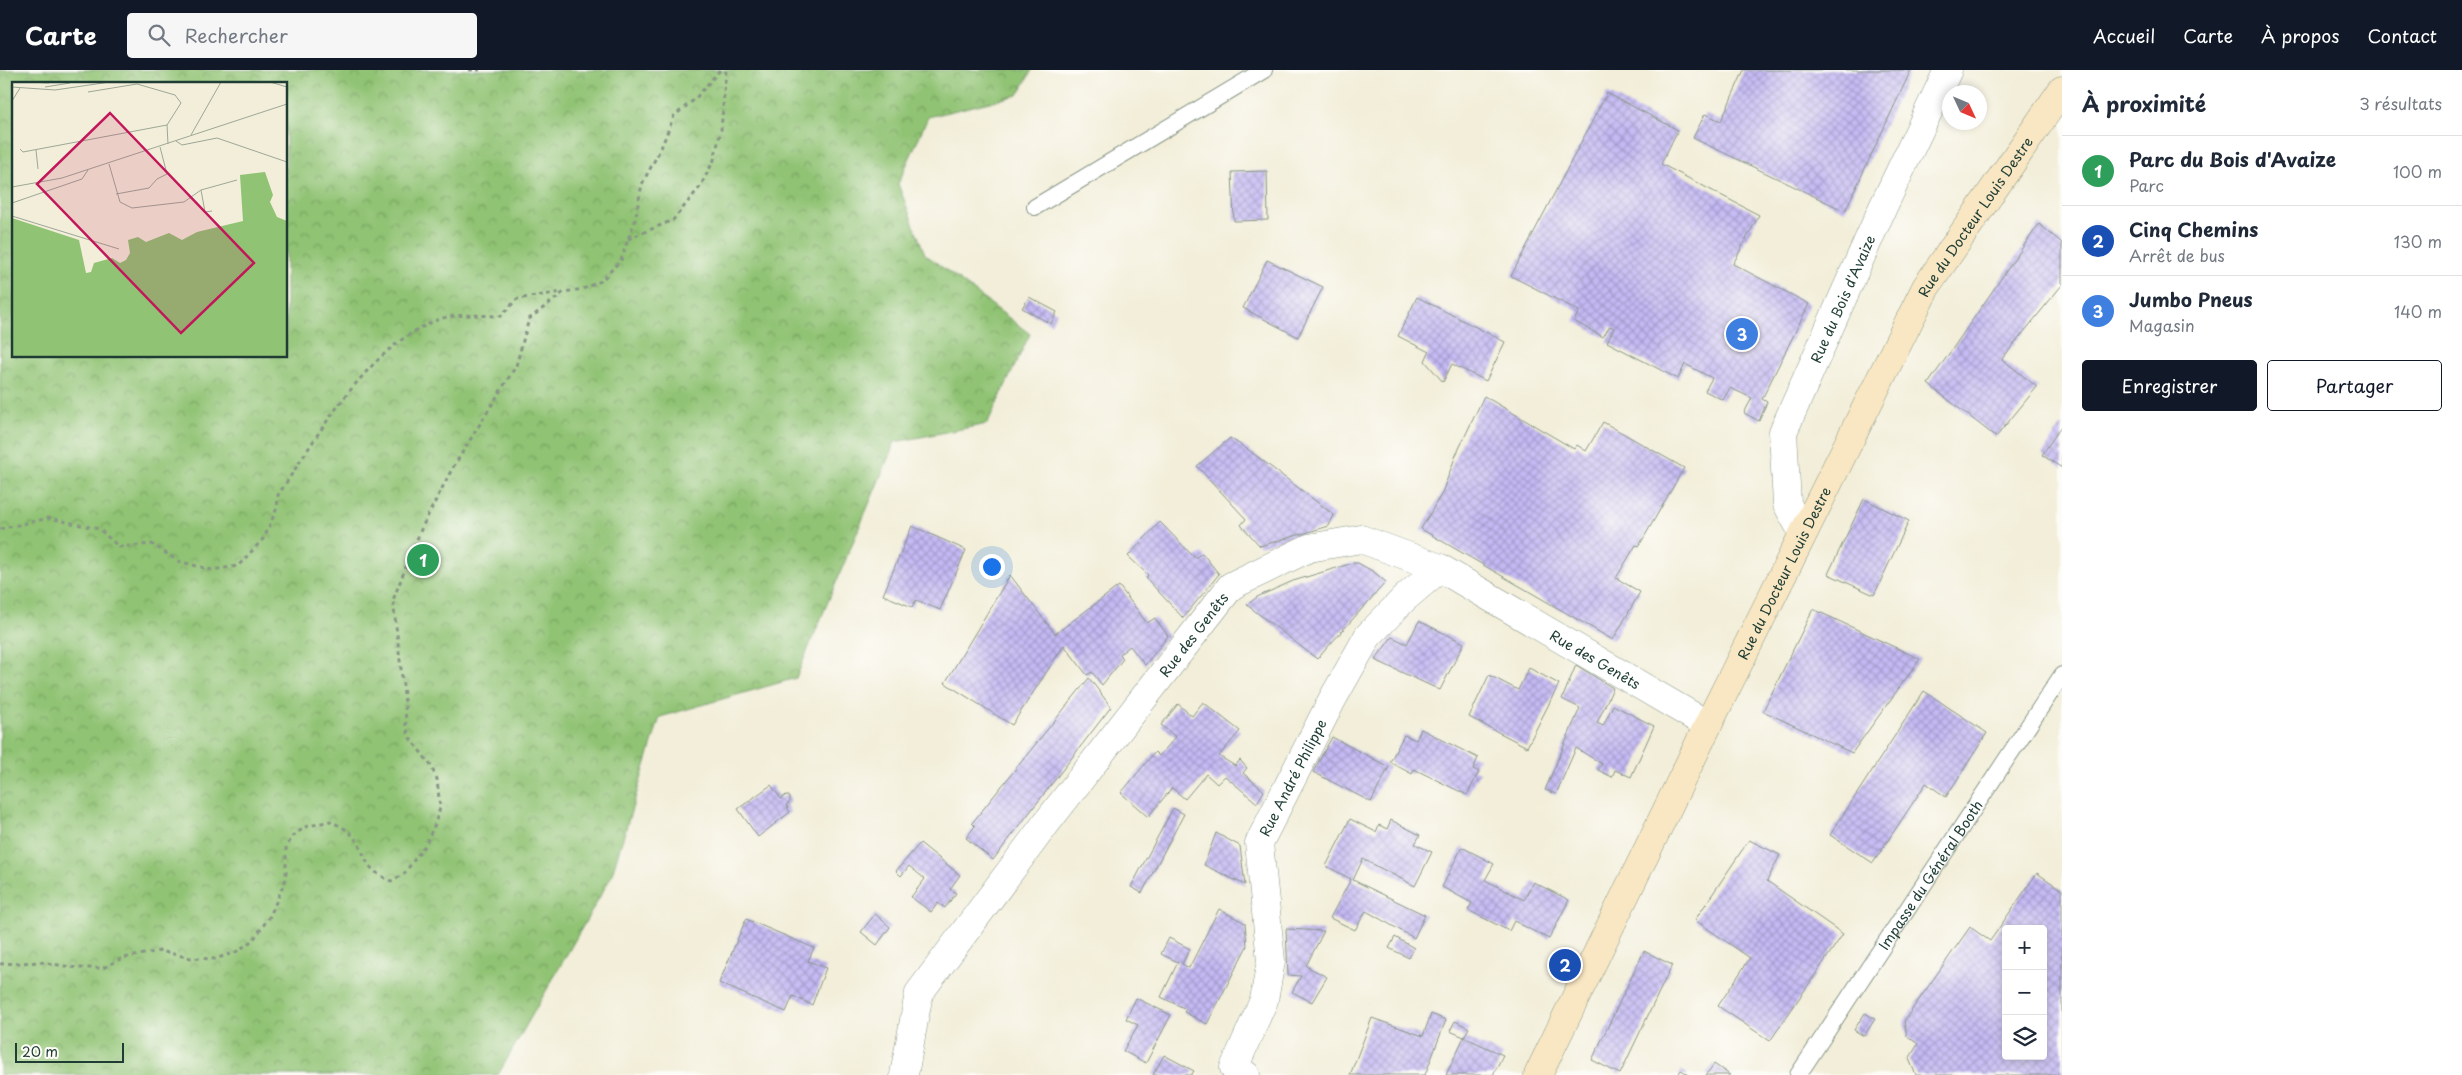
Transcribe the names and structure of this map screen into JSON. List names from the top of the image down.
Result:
{
  "streets": {
    "street": [
      "Rue du Docteur Louis Destre",
      "Rue du Bois d'Avaize",
      "Rue des Genêts",
      "Rue André Philippe"
    ],
    "lane": ["Impasse du Général Booth"]
  },
  "crossings": [
    ["Rue du Docteur Louis Destre", "Rue du Bois d'Avaize"],
    ["Rue du Docteur Louis Destre", "Rue des Genêts"],
    ["Rue des Genêts", "Rue André Philippe"]
  ],
  "scale_bar": "20 m",
  "north": "bottom right",
  "page": {
    "header": "Carte",
    "search": "Rechercher",
    "nav": [
      "Accueil",
      "Carte",
      "À propos",
      "Contact"
    ],
    "heading": ["À proximité", "3 résultats"],
    "list": [
      {
        "mark": "1",
        "name": "Parc du Bois d'Avaize",
        "note": "Parc",
        "value": "100 m"
      },
      {
        "mark": "2",
        "name": "Cinq Chemins",
        "note": "Arrêt de bus",
        "value": "130 m"
      },
      {
        "mark": "3",
        "name": "Jumbo Pneus",
        "note": "Magasin",
        "value": "140 m"
      }
    ],
    "pins": ["3", "1", "2"],
    "buttons": ["Enregistrer", "Partager"],
    "map_buttons": ["+", "−"],
    "scale": "20 m"
  }
}
